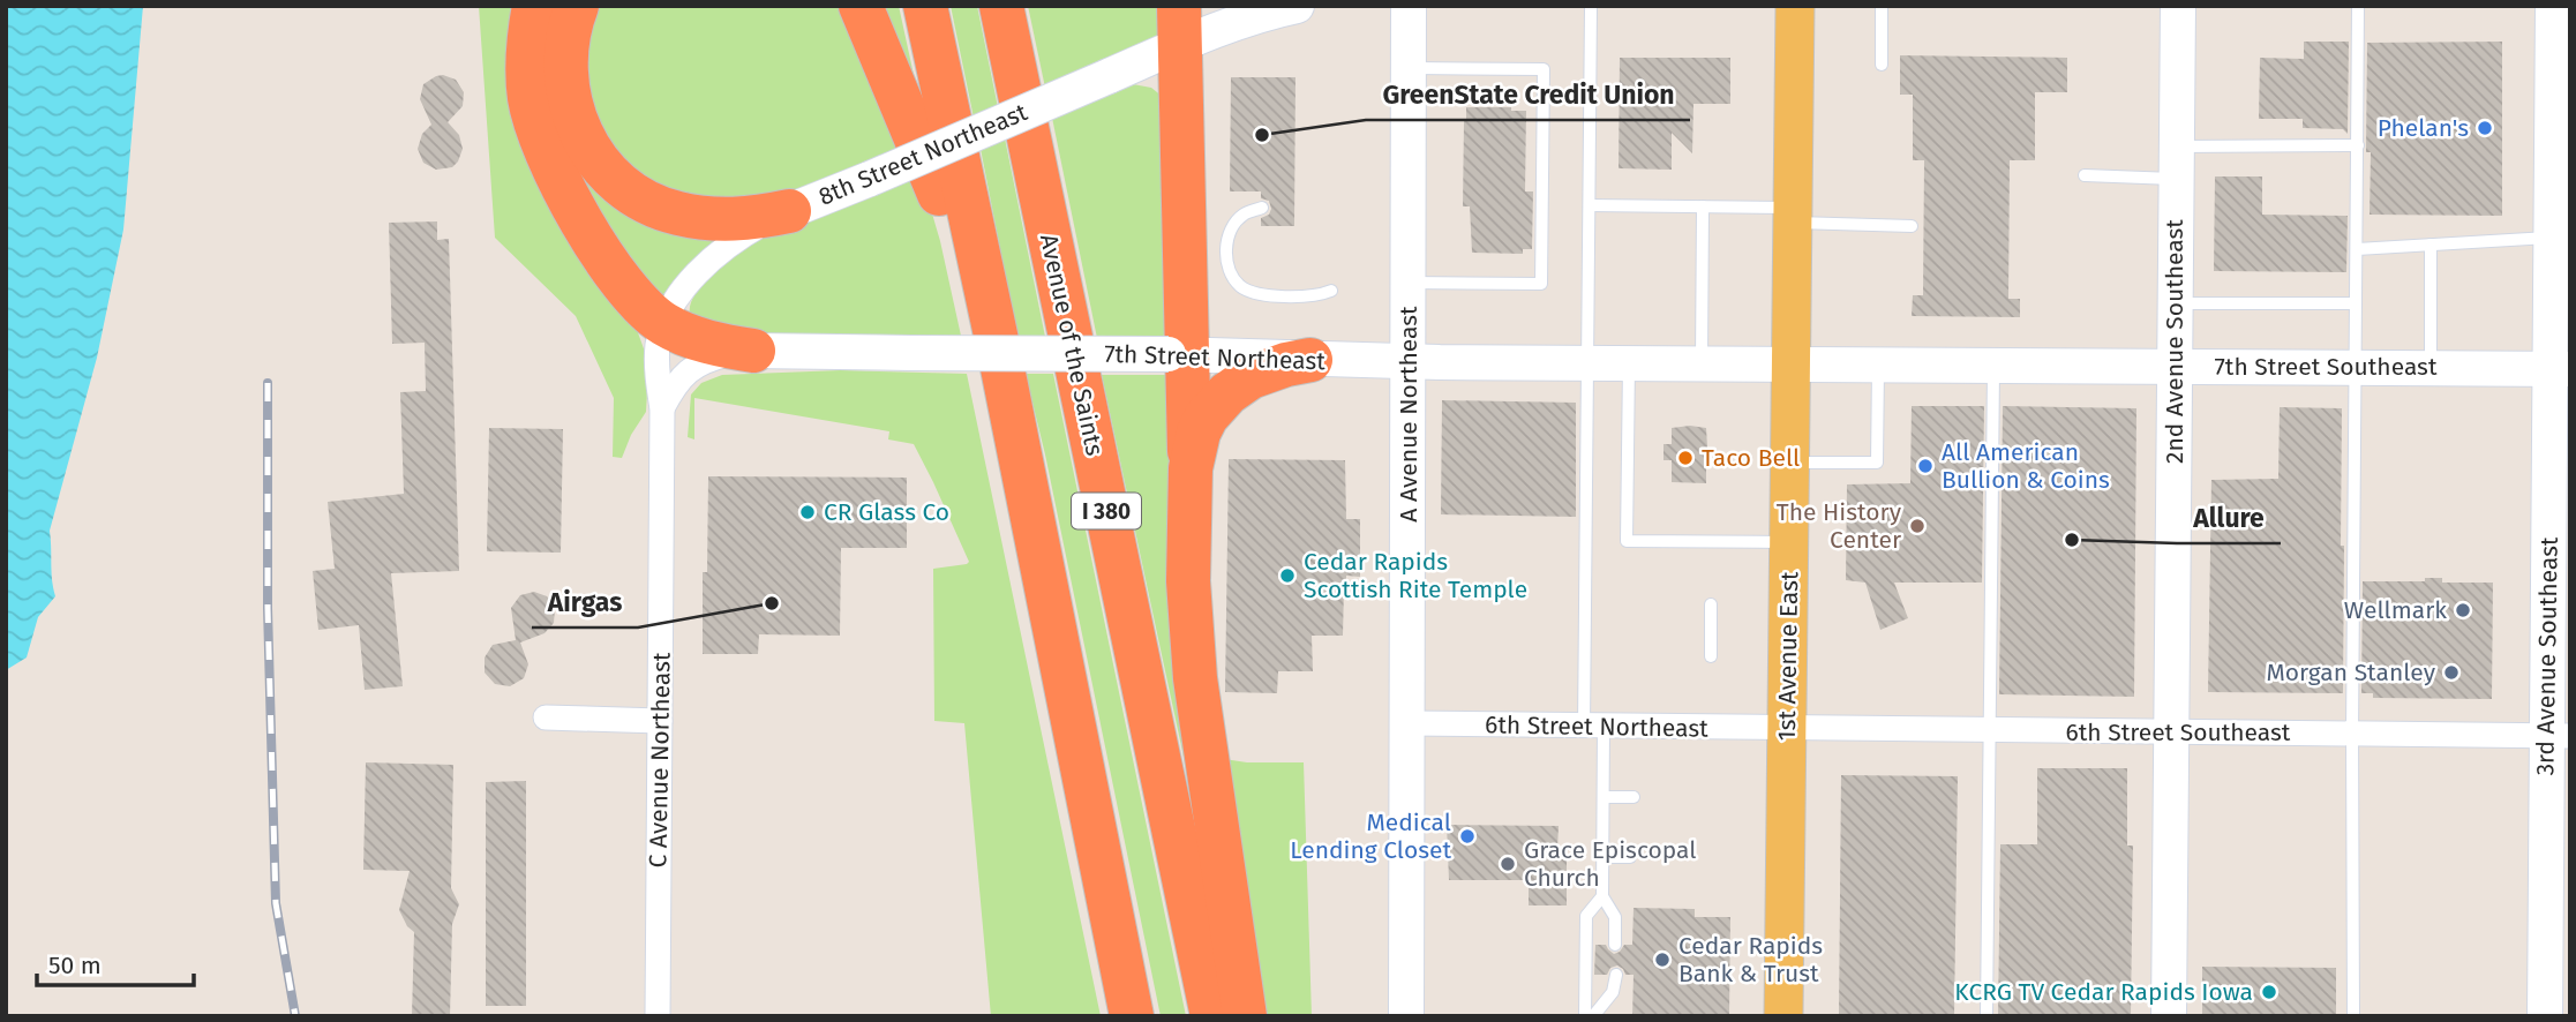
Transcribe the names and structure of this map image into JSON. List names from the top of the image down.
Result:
{
  "streets": {
    "highway": ["Avenue of the Saints", "I 380"],
    "main road": [
      "8th Street Northeast",
      "2nd Avenue Southeast",
      "7th Street Northeast",
      "7th Street Southeast",
      "A Avenue Northeast",
      "1st Avenue East",
      "3rd Avenue Southeast"
    ],
    "street": ["6th Street Northeast", "6th Street Southeast", "C Avenue Northeast"]
  },
  "crossings": [
    ["8th Street Northeast", "7th Street Northeast"],
    ["8th Street Northeast", "C Avenue Northeast"],
    ["2nd Avenue Southeast", "7th Street Southeast"],
    ["2nd Avenue Southeast", "6th Street Southeast"],
    ["7th Street Northeast", "7th Street Southeast"],
    ["7th Street Northeast", "A Avenue Northeast"],
    ["7th Street Northeast", "1st Avenue East"],
    ["7th Street Northeast", "C Avenue Northeast"],
    ["7th Street Southeast", "1st Avenue East"],
    ["7th Street Southeast", "3rd Avenue Southeast"],
    ["A Avenue Northeast", "6th Street Northeast"],
    ["1st Avenue East", "6th Street Northeast"],
    ["1st Avenue East", "6th Street Southeast"],
    ["3rd Avenue Southeast", "6th Street Southeast"],
    ["6th Street Northeast", "6th Street Southeast"]
  ],
  "places": [
    "Phelan's",
    "GreenState Credit Union",
    "Taco Bell",
    "All American Bullion & Coins",
    "CR Glass Co",
    "The History Center",
    "Allure",
    "Cedar Rapids Scottish Rite Temple",
    "Airgas",
    "Wellmark",
    "Morgan Stanley",
    "Medical Lending Closet",
    "Grace Episcopal Church",
    "Cedar Rapids Bank & Trust",
    "KCRG TV Cedar Rapids Iowa"
  ],
  "scale_bar": "50 m"
}
